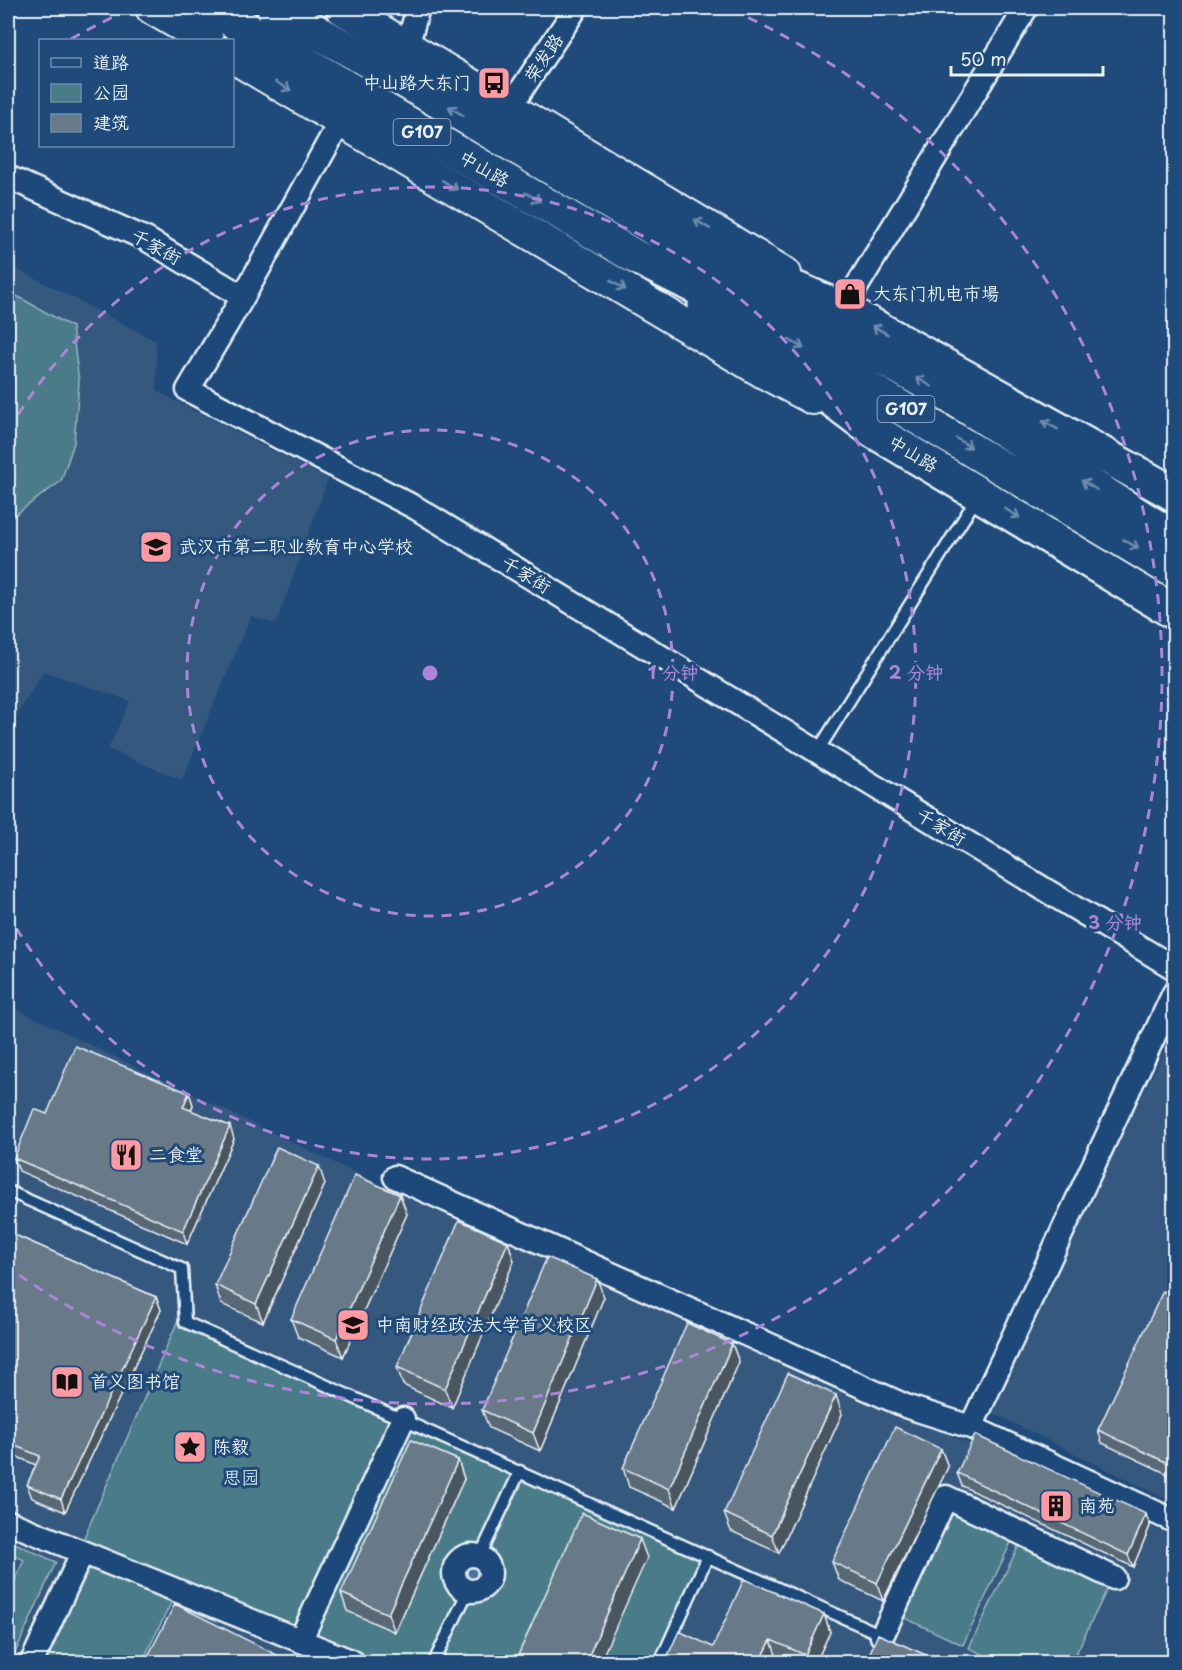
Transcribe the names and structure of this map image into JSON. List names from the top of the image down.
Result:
{
  "streets": {
    "main road": ["G107", "中山路"],
    "street": ["荣发路", "千家街"]
  },
  "parks": ["思园"],
  "places": {
    "bus stop": ["中山路大东门"],
    "shop": ["大东门机电市場"],
    "school or university": ["武汉市第二职业教育中心学校", "中南财经政法大学首义校区"],
    "restaurant": ["二食堂"],
    "library": ["首义图书馆"],
    "place": ["陈毅"],
    "building": ["南苑"]
  },
  "legend": ["道路", "公园", "建筑"],
  "scale_bar": "50 m",
  "rings": ["1 分钟", "2 分钟", "3 分钟"]
}
